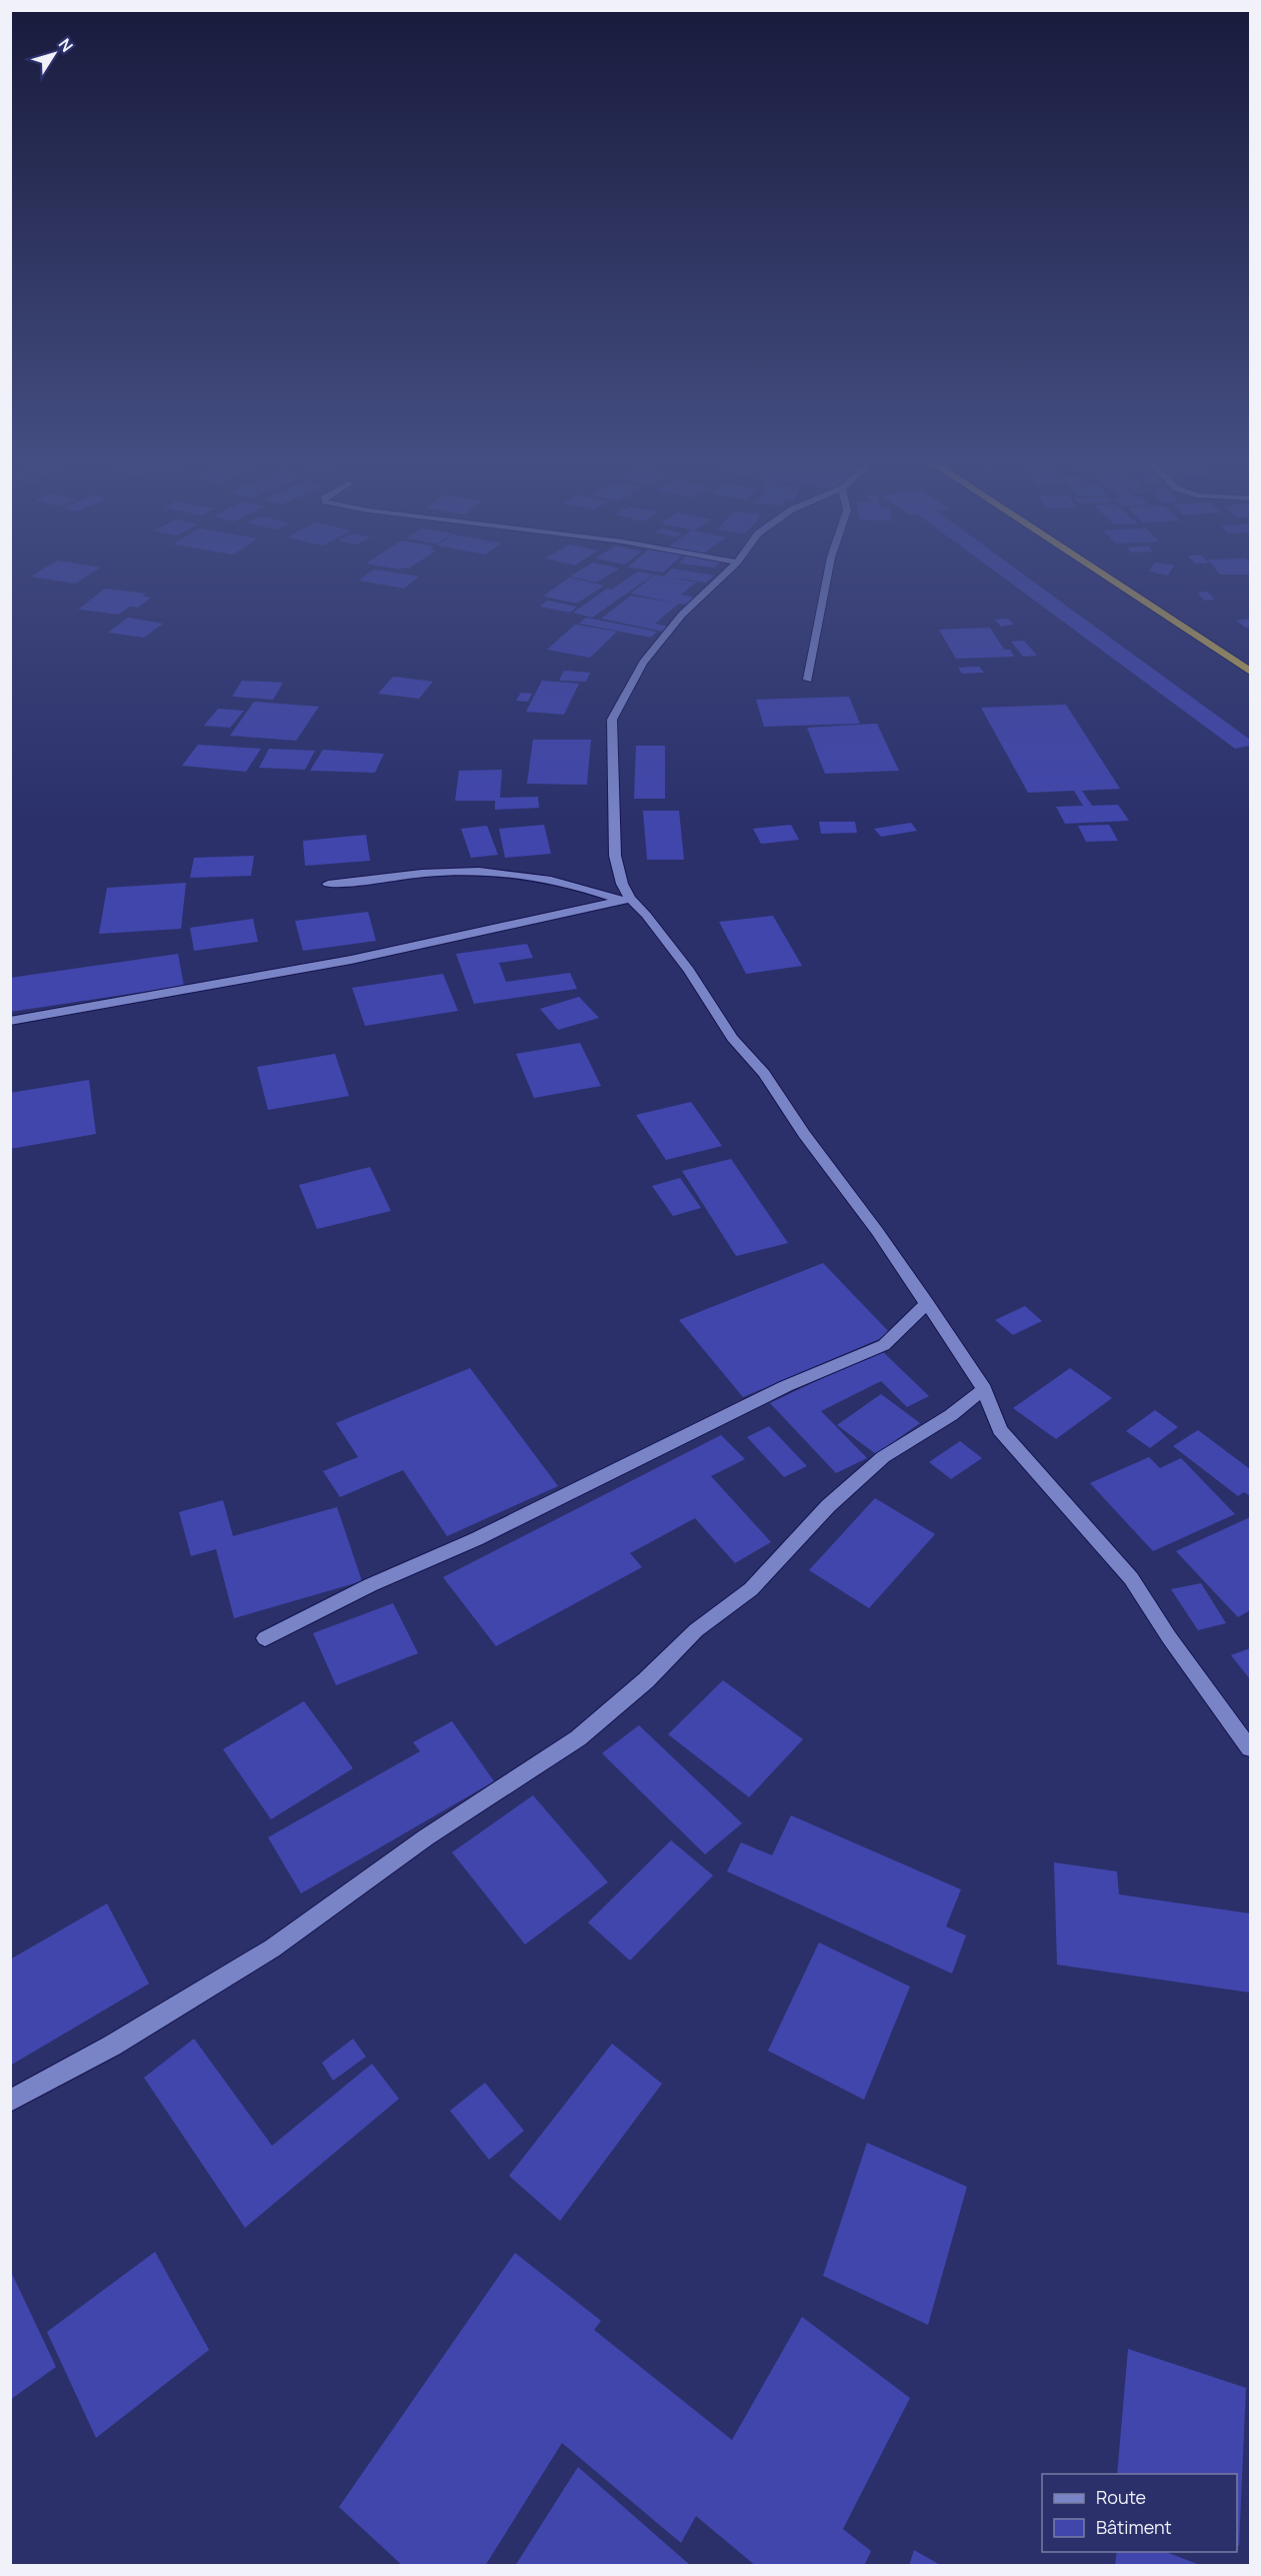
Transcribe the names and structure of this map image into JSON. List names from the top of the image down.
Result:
{
  "legend": ["Route", "Bâtiment"],
  "north": "top right"
}
